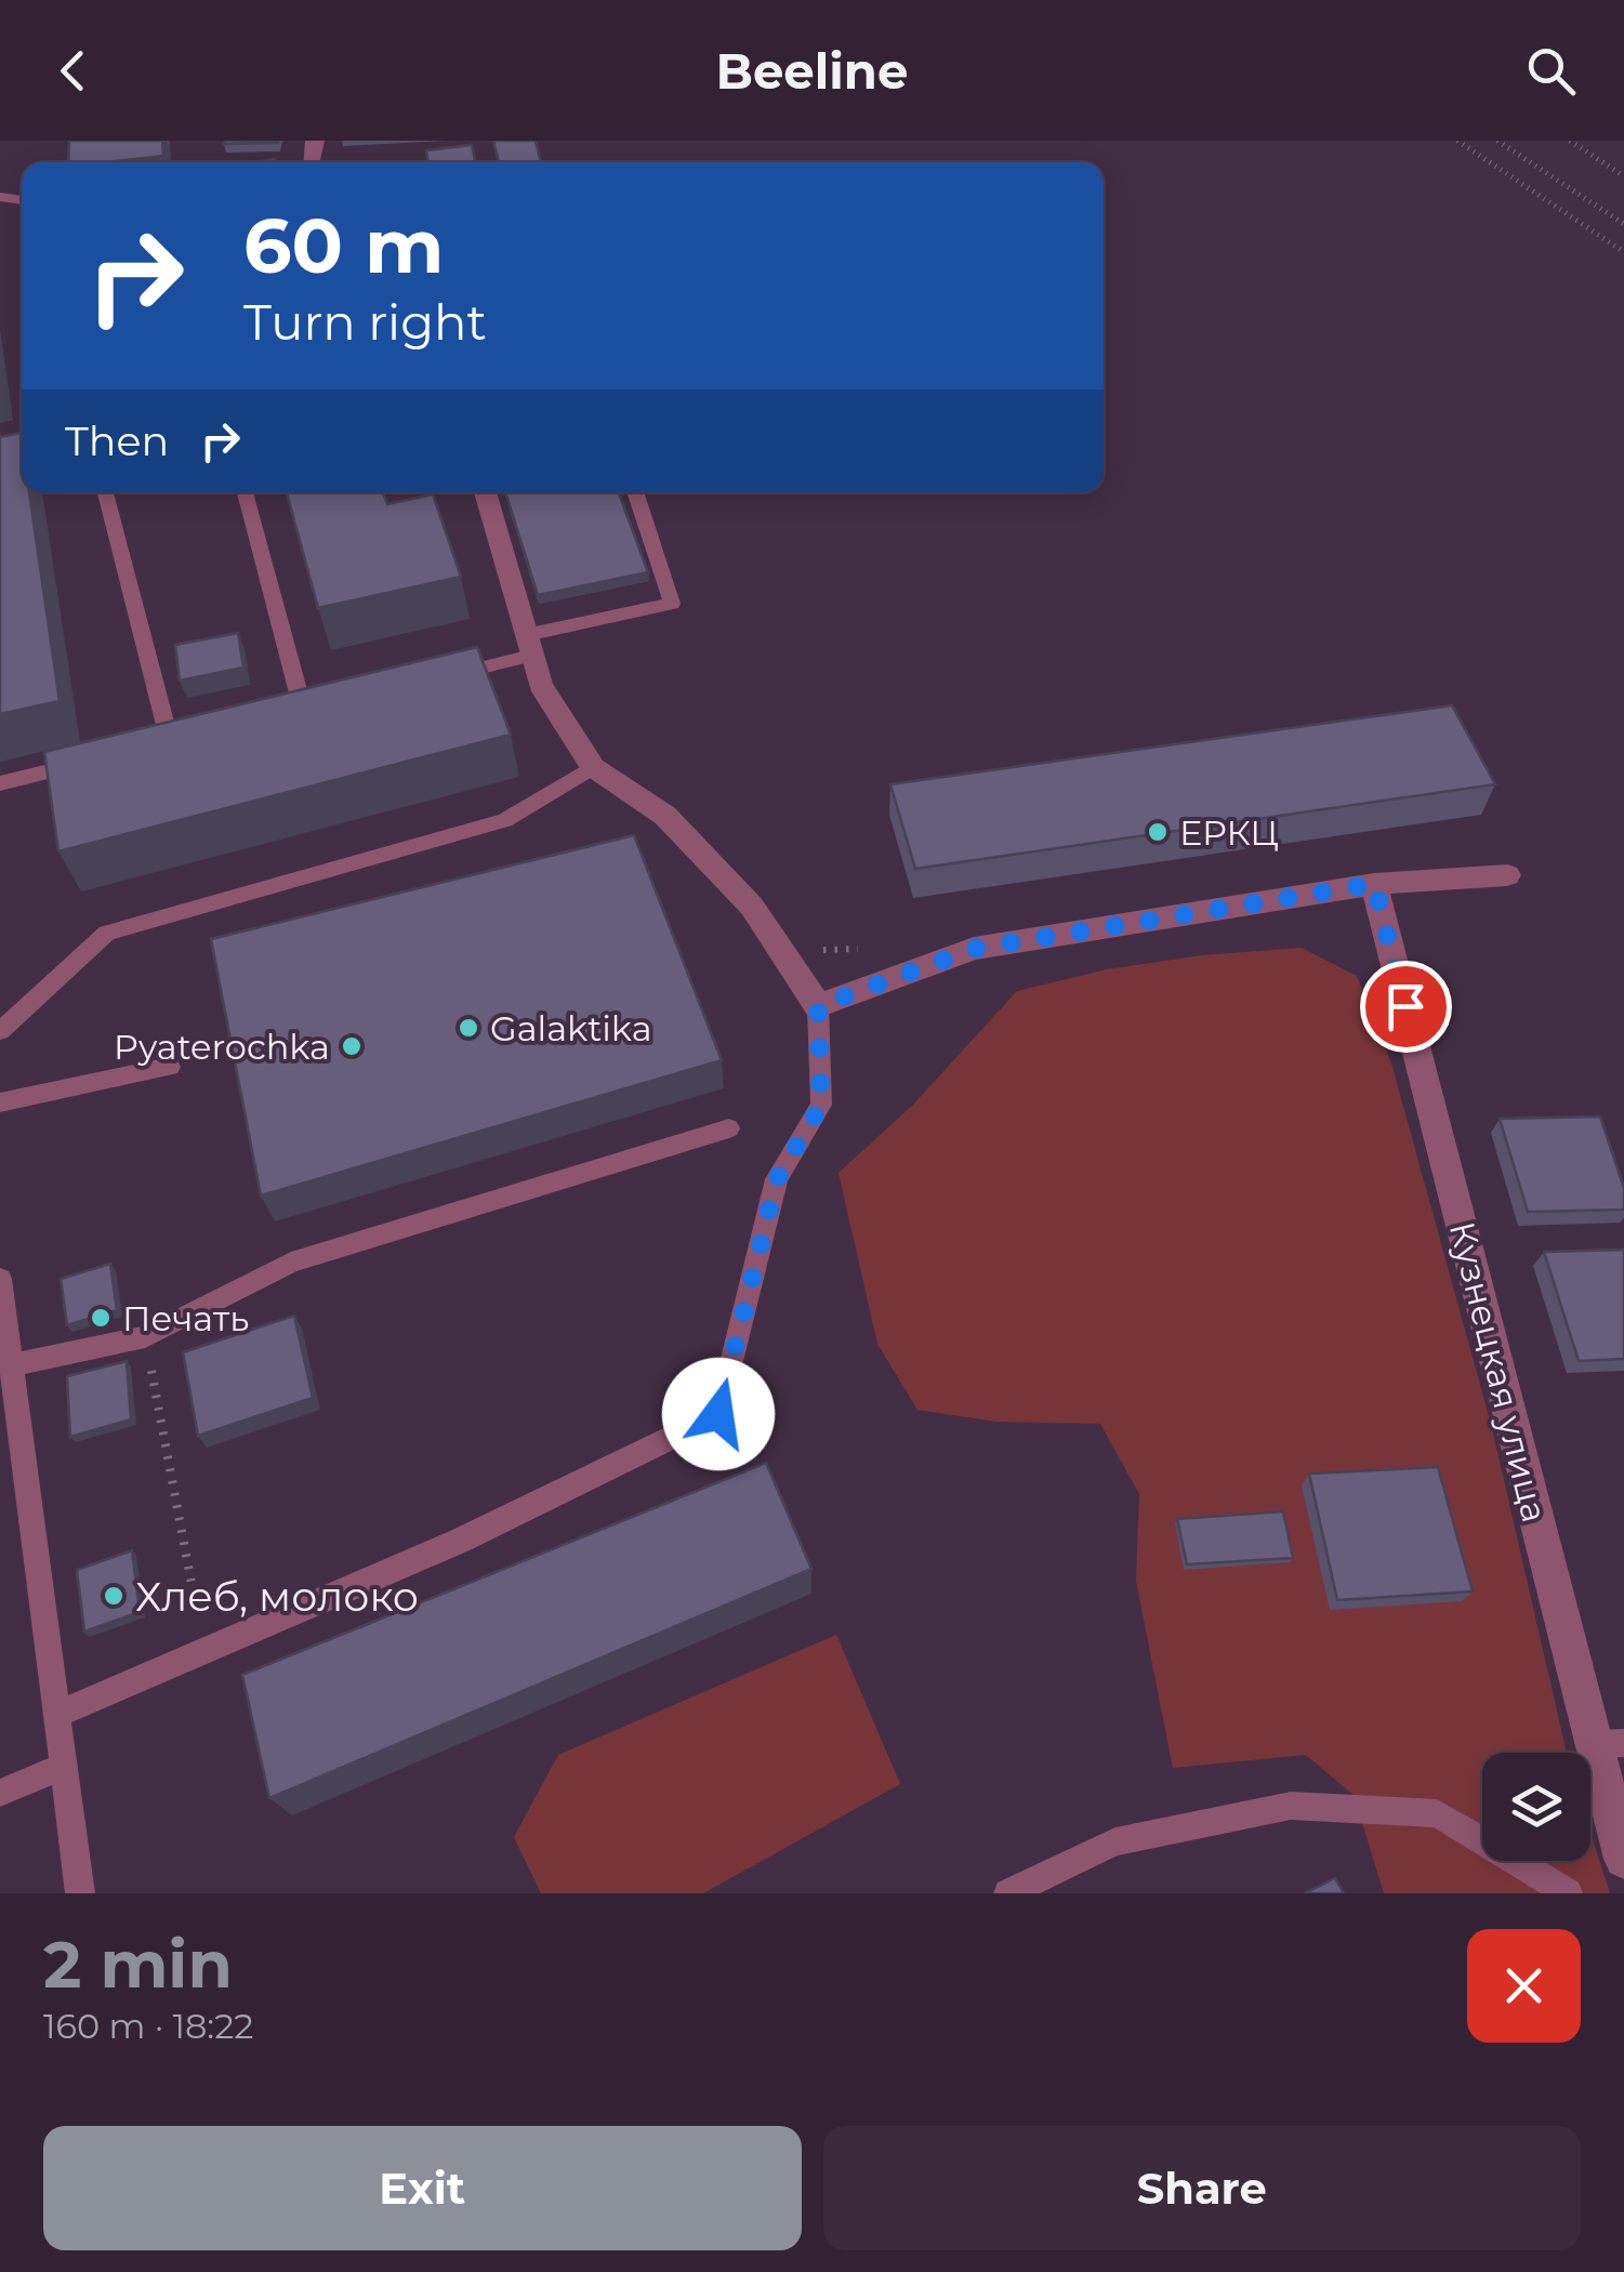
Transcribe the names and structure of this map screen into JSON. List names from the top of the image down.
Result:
{
  "streets": {
    "street": ["Кузнецкая улица"]
  },
  "places": [
    "ЕРКЦ",
    "Galaktika",
    "Pyaterochka",
    "Печать",
    "Хлеб, молоко"
  ],
  "page": {
    "header": "Beeline",
    "turn": ["60 m", "Turn right"],
    "then": "Then",
    "heading": ["2 min", "160 m · 18:22"],
    "buttons": ["Exit", "Share"]
  }
}
